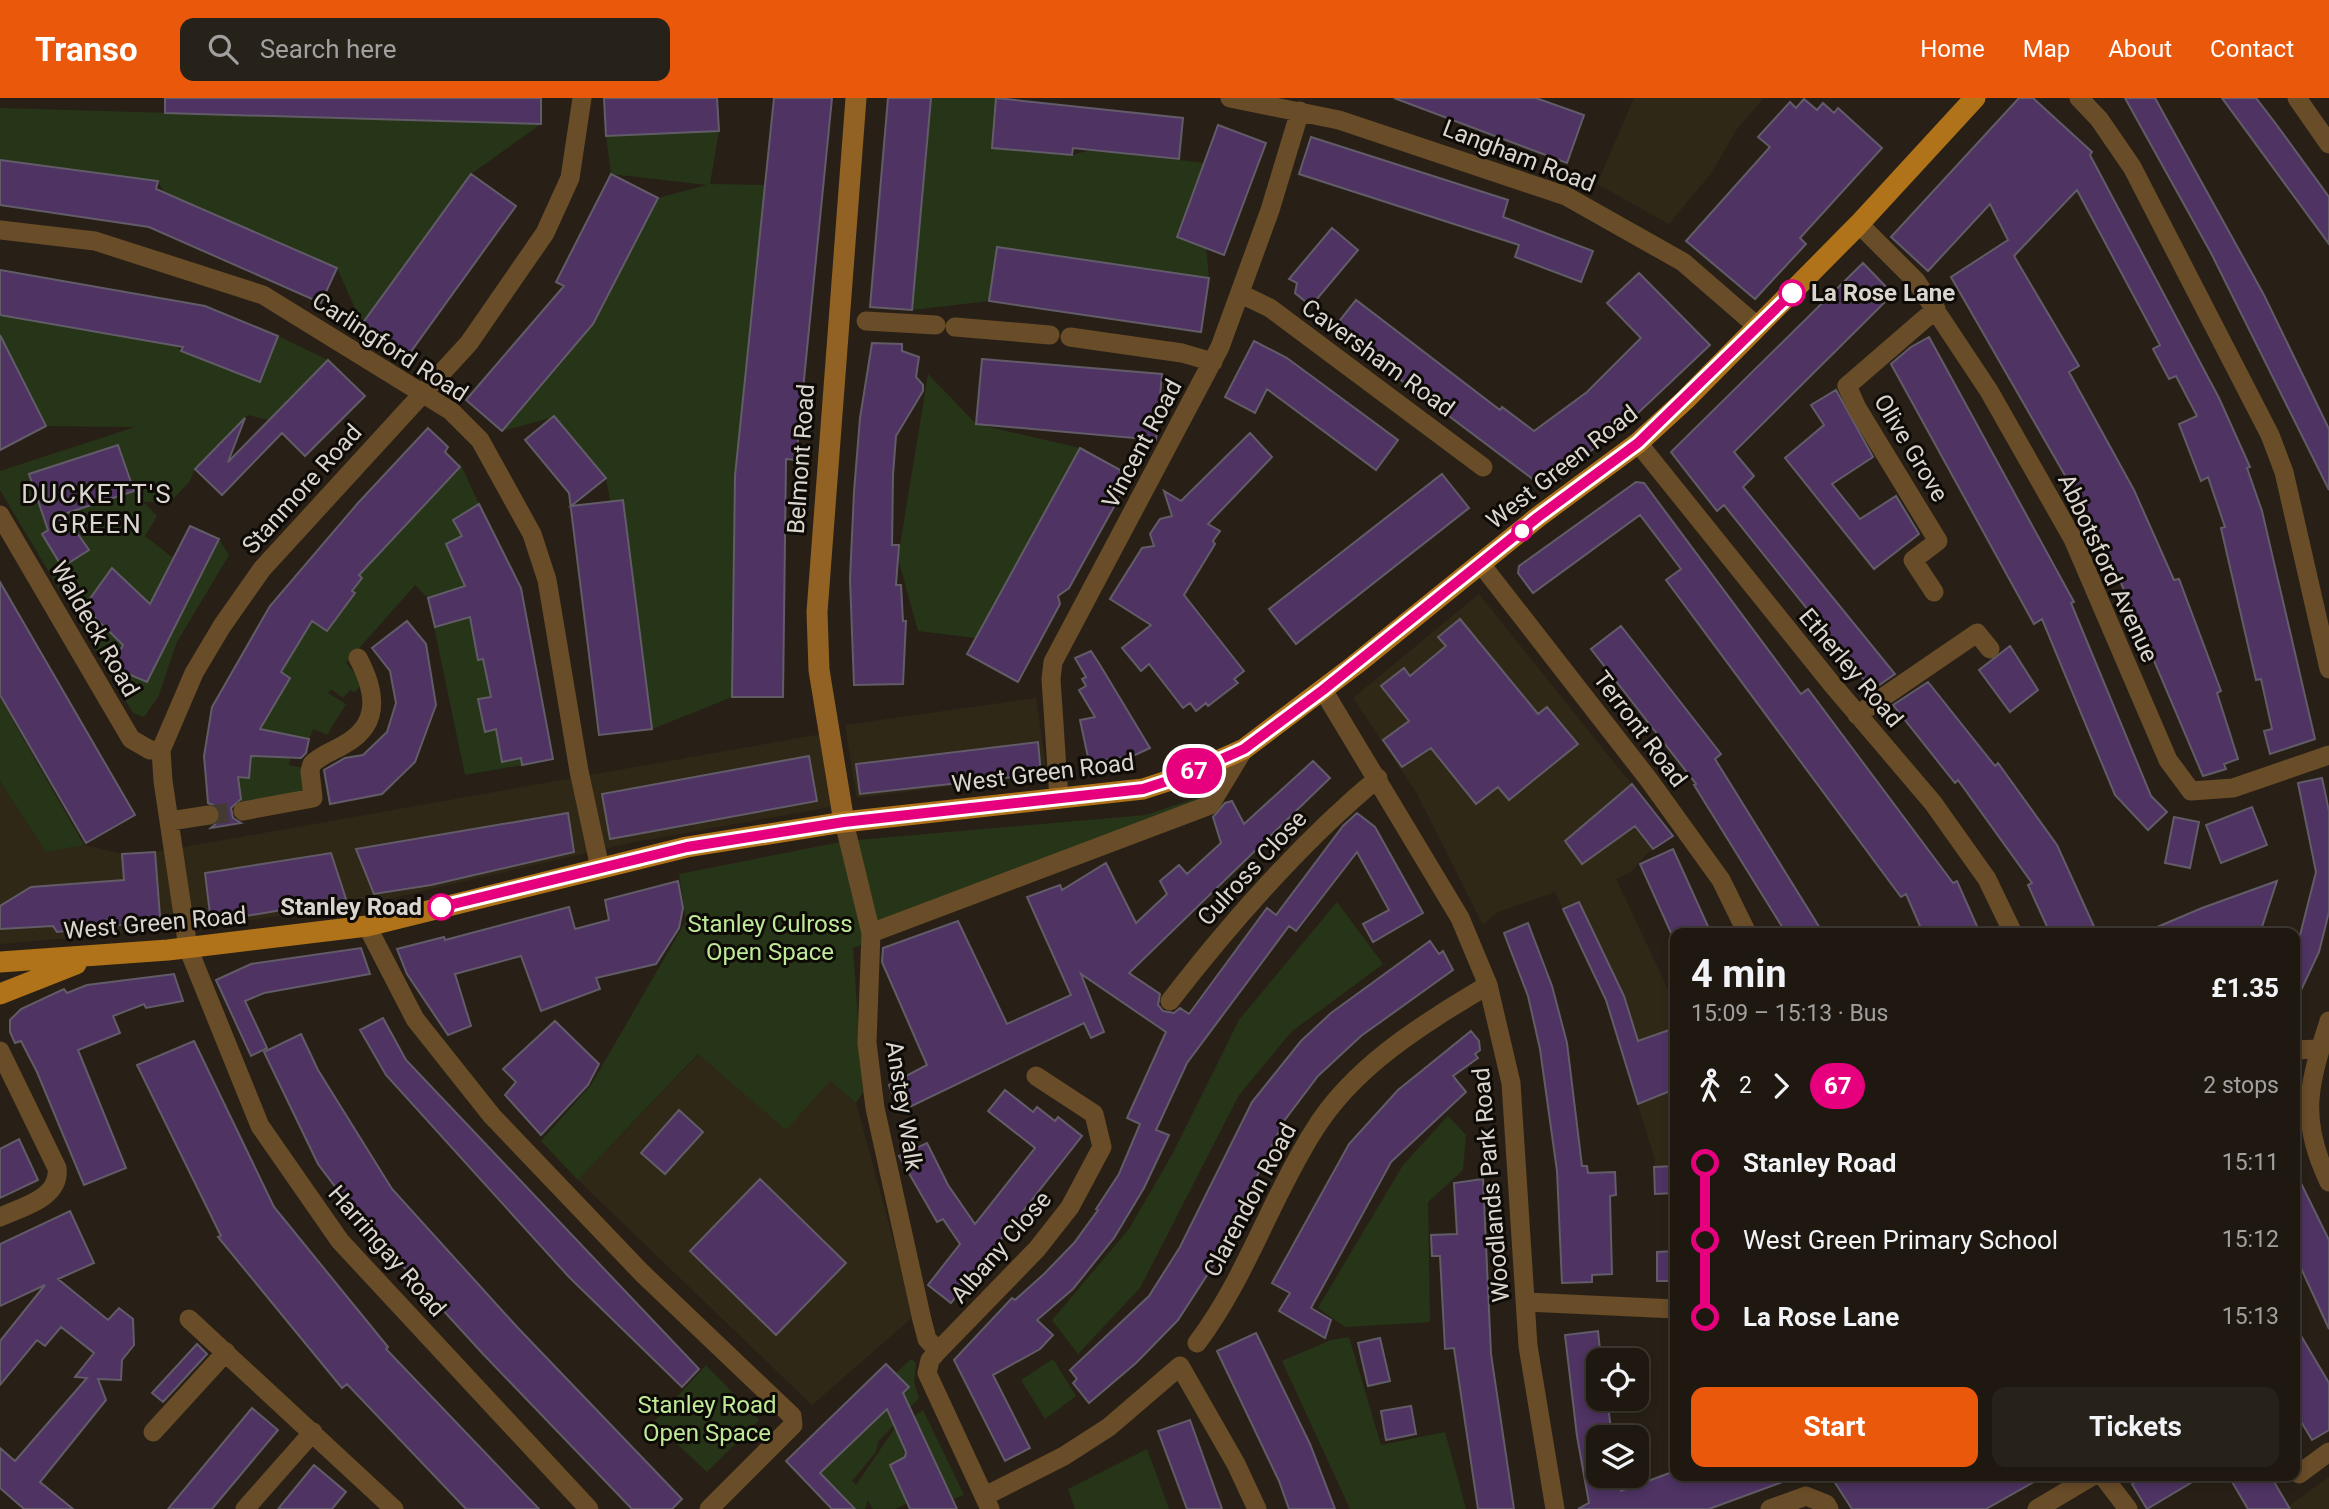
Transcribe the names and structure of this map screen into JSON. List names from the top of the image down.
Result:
{
  "streets": {
    "main road": ["Belmont Road", "West Green Road"],
    "street": [
      "Langham Road",
      "Carlingford Road",
      "Caversham Road",
      "Vincent Road",
      "Olive Grove",
      "Stanmore Road",
      "Abbotsford Avenue",
      "Waldeck Road",
      "Etherley Road",
      "Terront Road",
      "Culross Close",
      "Anstey Walk",
      "Woodlands Park Road",
      "Clarendon Road",
      "Albany Close",
      "Harringay Road"
    ]
  },
  "crossings": [
    ["Langham Road", "Vincent Road"],
    ["Langham Road", "West Green Road"],
    ["Carlingford Road", "West Green Road"],
    ["Carlingford Road", "Stanmore Road"],
    ["Caversham Road", "Vincent Road"],
    ["Vincent Road", "West Green Road"],
    ["Olive Grove", "Abbotsford Avenue"],
    ["Belmont Road", "West Green Road"],
    ["Belmont Road", "Anstey Walk"],
    ["West Green Road", "Abbotsford Avenue"],
    ["West Green Road", "Etherley Road"],
    ["West Green Road", "Terront Road"],
    ["West Green Road", "Anstey Walk"],
    ["West Green Road", "Woodlands Park Road"],
    ["West Green Road", "Harringay Road"],
    ["Stanmore Road", "Waldeck Road"],
    ["Culross Close", "Woodlands Park Road"],
    ["Anstey Walk", "Albany Close"],
    ["Woodlands Park Road", "Clarendon Road"]
  ],
  "districts": ["DUCKETT'S GREEN"],
  "parks": ["Stanley Culross Open Space", "Stanley Road Open Space"],
  "places": ["La Rose Lane", "Stanley Road"],
  "lines": ["bus line 67"],
  "page": {
    "header": "Transo",
    "search": "Search here",
    "nav": [
      "Home",
      "Map",
      "About",
      "Contact"
    ],
    "on_map": "67",
    "heading": ["4 min", "15:09 – 15:13 · Bus", "£1.35"],
    "legs": ["2", "67", "2 stops"],
    "list": [
      {
        "name": "Stanley Road",
        "value": "15:11"
      },
      {
        "name": "West Green Primary School",
        "value": "15:12"
      },
      {
        "name": "La Rose Lane",
        "value": "15:13"
      }
    ],
    "buttons": ["Start", "Tickets"]
  }
}
